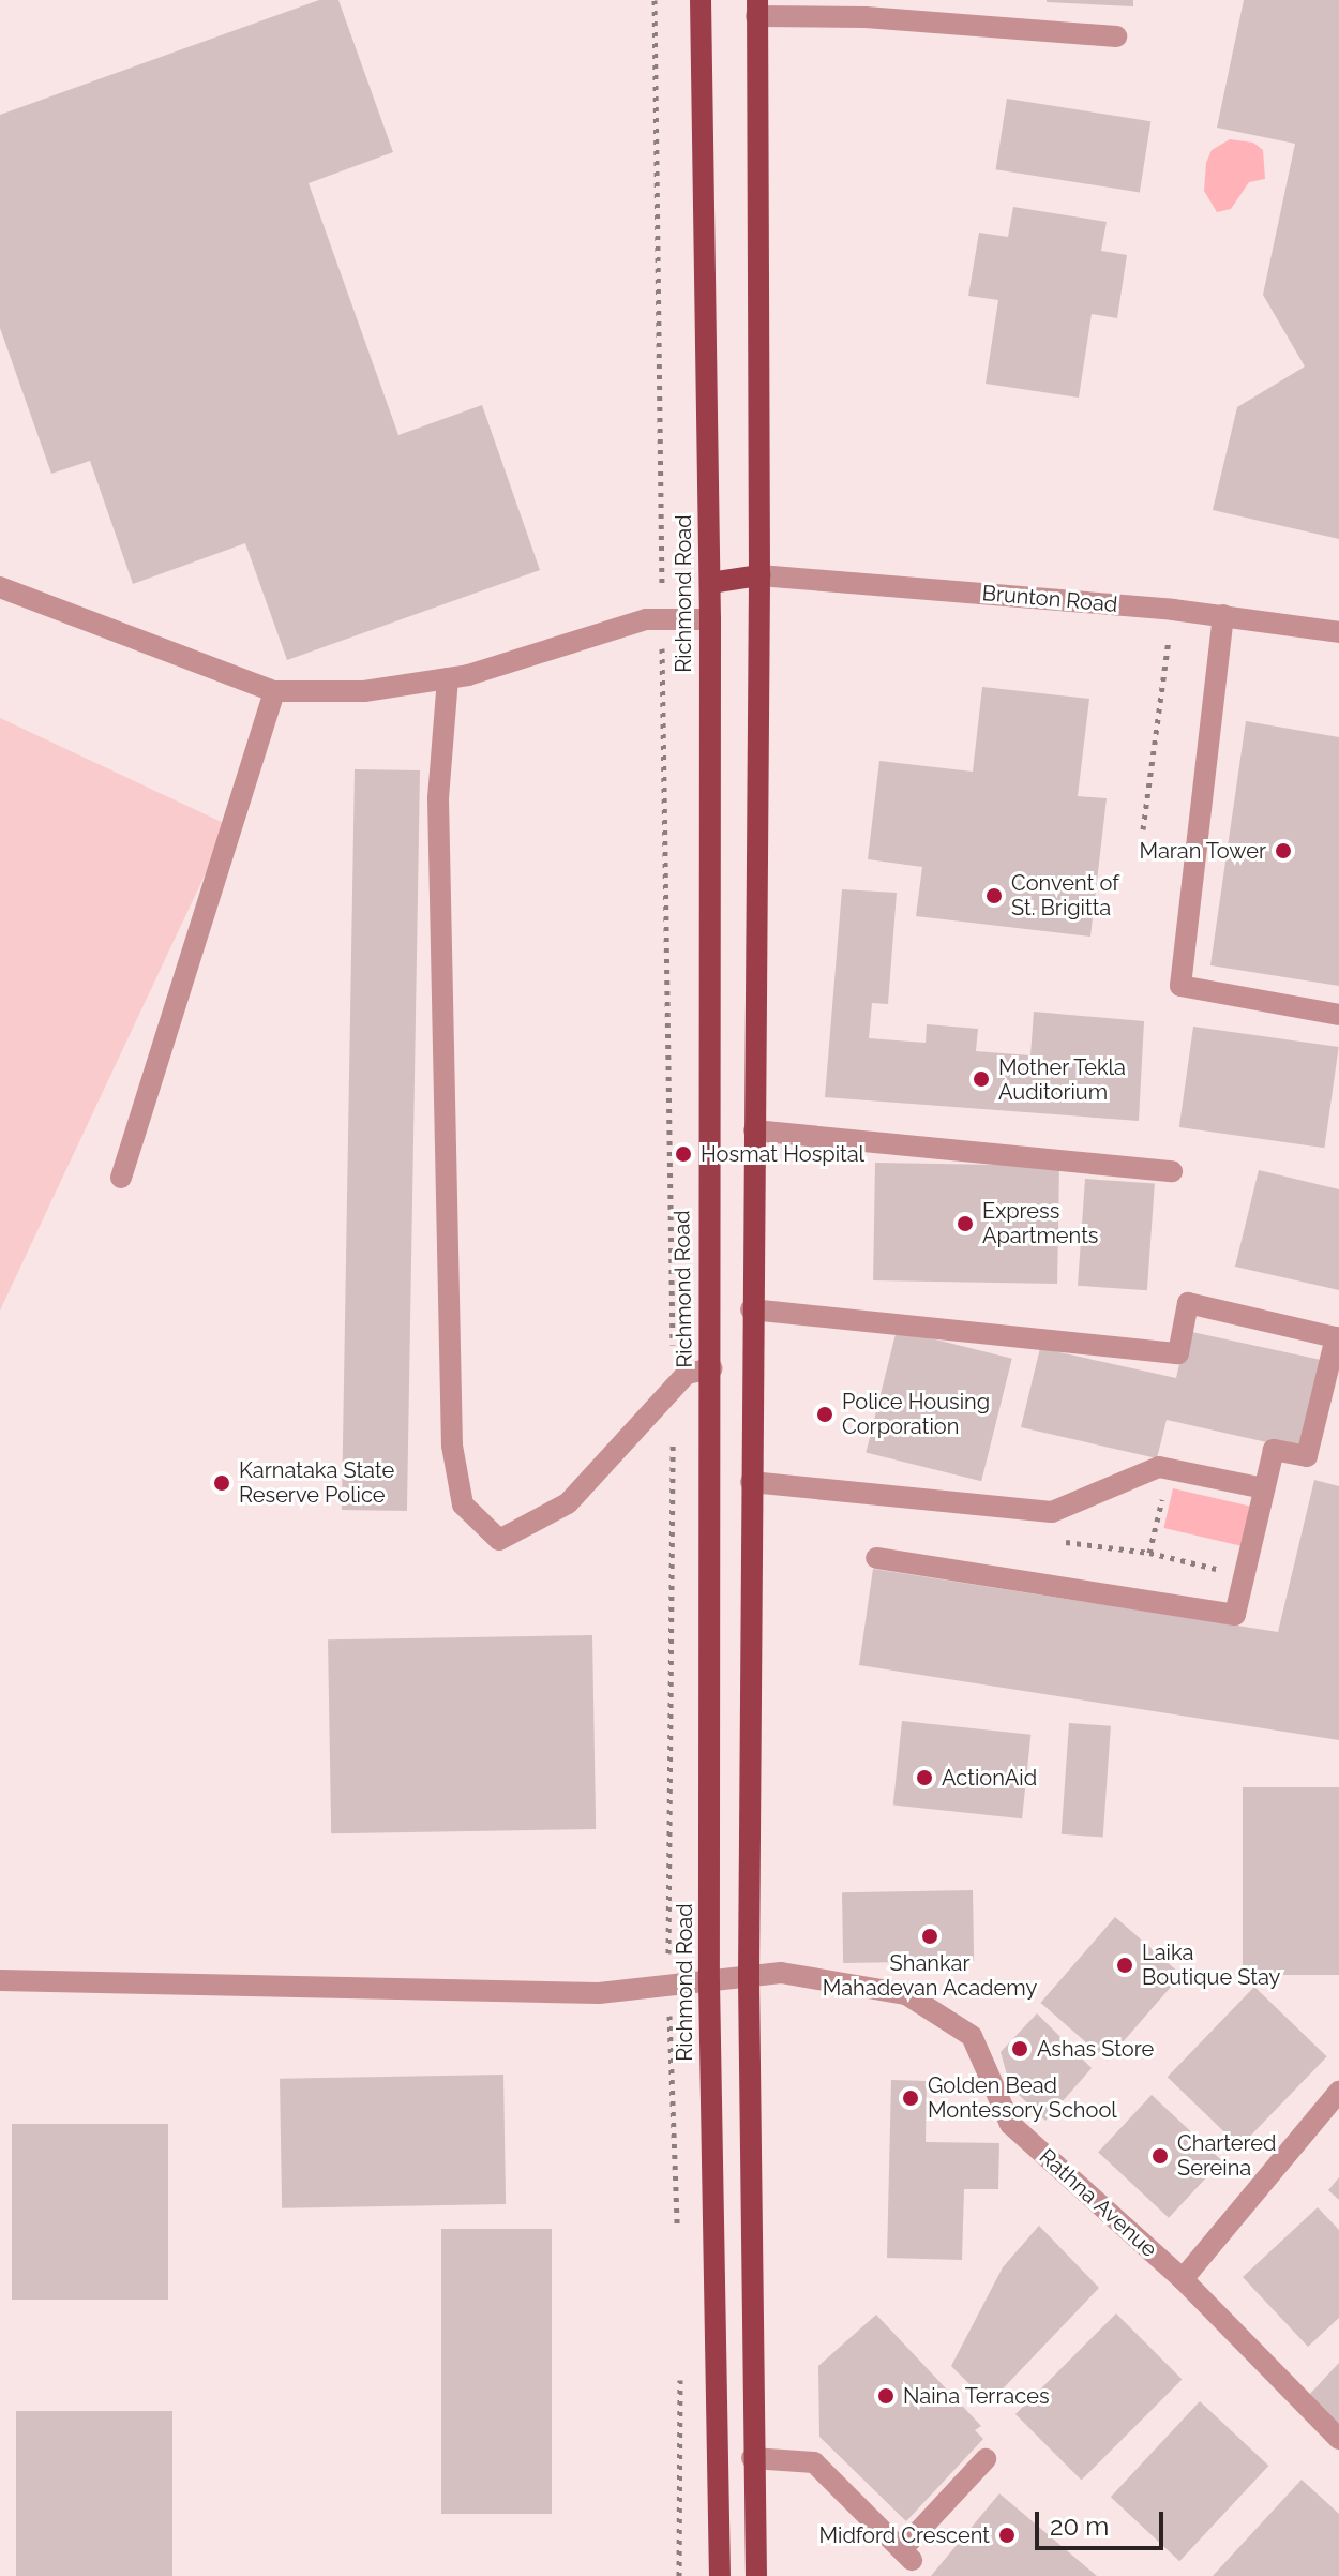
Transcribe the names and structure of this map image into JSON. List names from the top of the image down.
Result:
{
  "streets": {
    "main road": ["Richmond Road"],
    "street": ["Brunton Road", "Rathna Avenue"]
  },
  "crossings": [
    ["Richmond Road", "Rathna Avenue"]
  ],
  "places": [
    "Maran Tower",
    "Convent of St. Brigitta",
    "Mother Tekla Auditorium",
    "Hosmat Hospital",
    "Express Apartments",
    "Police Housing Corporation",
    "Karnataka State Reserve Police",
    "ActionAid",
    "Shankar Mahadevan Academy",
    "Laika Boutique Stay",
    "Ashas Store",
    "Golden Bead Montessory School",
    "Chartered Sereina",
    "Naina Terraces",
    "Midford Crescent"
  ],
  "scale_bar": "20 m"
}
